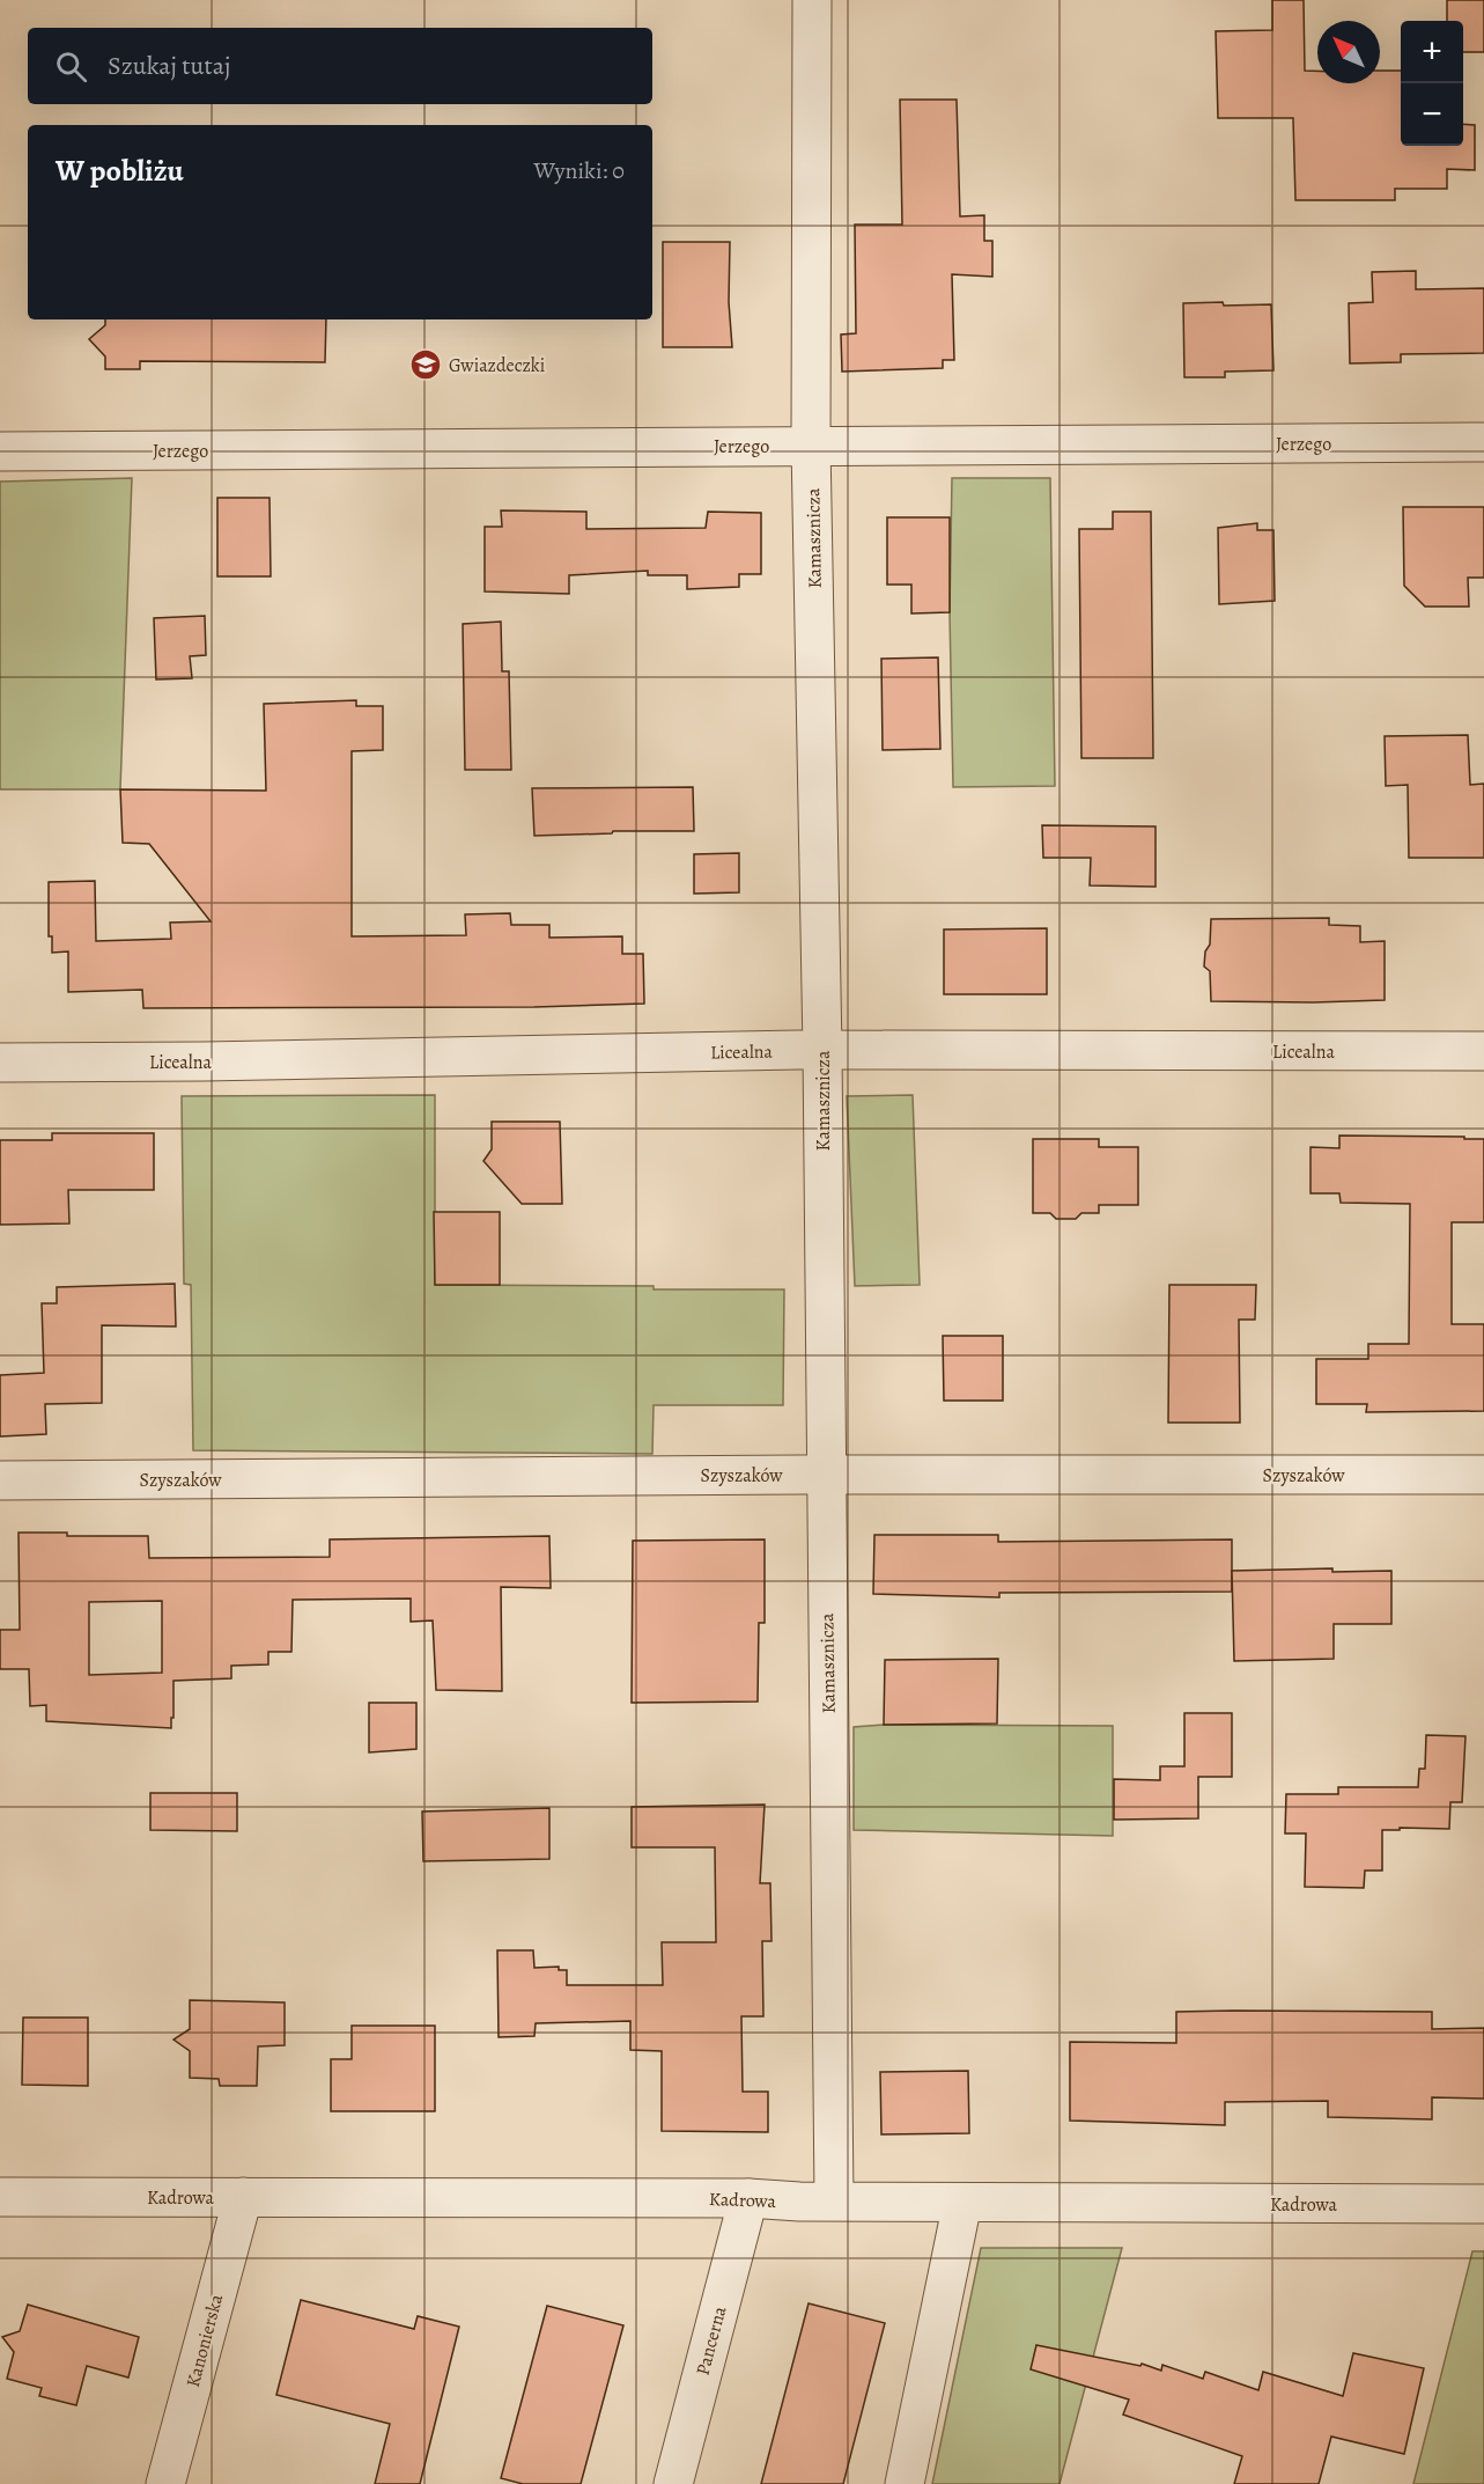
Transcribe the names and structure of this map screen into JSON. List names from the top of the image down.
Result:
{
  "streets": {
    "street": [
      "Jerzego",
      "Kamasznicza",
      "Licealna",
      "Szyszaków",
      "Kadrowa",
      "Kanonierska",
      "Pancerna"
    ]
  },
  "crossings": [
    ["Jerzego", "Kamasznicza"],
    ["Kamasznicza", "Licealna"],
    ["Kamasznicza", "Szyszaków"],
    ["Kamasznicza", "Kadrowa"],
    ["Kadrowa", "Kanonierska"],
    ["Kadrowa", "Pancerna"]
  ],
  "places": {
    "school or university": ["Gwiazdeczki"]
  },
  "north": "top left",
  "page": {
    "map_buttons": ["+", "−"],
    "search": "Szukaj tutaj",
    "heading": ["W pobliżu", "Wyniki: 0"]
  }
}
